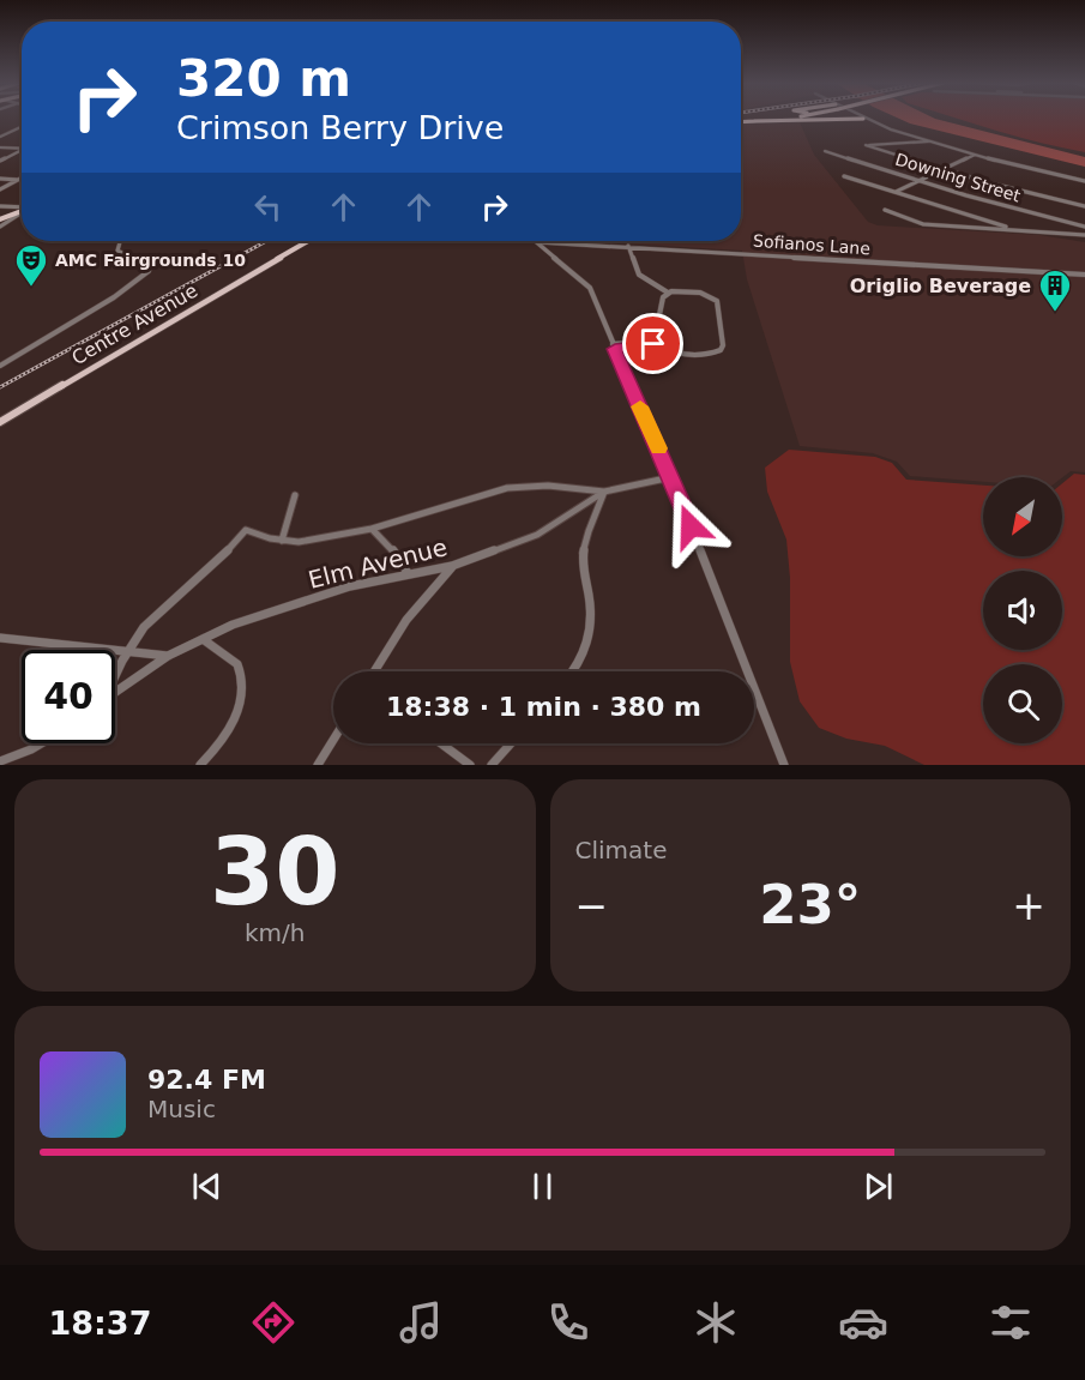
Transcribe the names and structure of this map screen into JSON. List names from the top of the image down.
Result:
{
  "streets": {
    "main road": ["Centre Avenue"],
    "street": ["Downing Street", "Sofianos Lane", "Elm Avenue"]
  },
  "places": {
    "theatre": ["AMC Fairgrounds 10"],
    "building": ["Origlio Beverage"]
  },
  "north": "bottom left",
  "page": {
    "turn": ["320 m", "Crimson Berry Drive"],
    "limit": "40",
    "trip": "18:38 · 1 min · 380 m",
    "tile": [
      ["30", "km/h"],
      "Climate"
    ],
    "heat": ["−", "23°", "+"],
    "song": ["92.4 FM", "Music"],
    "tabs": "18:37"
  }
}
